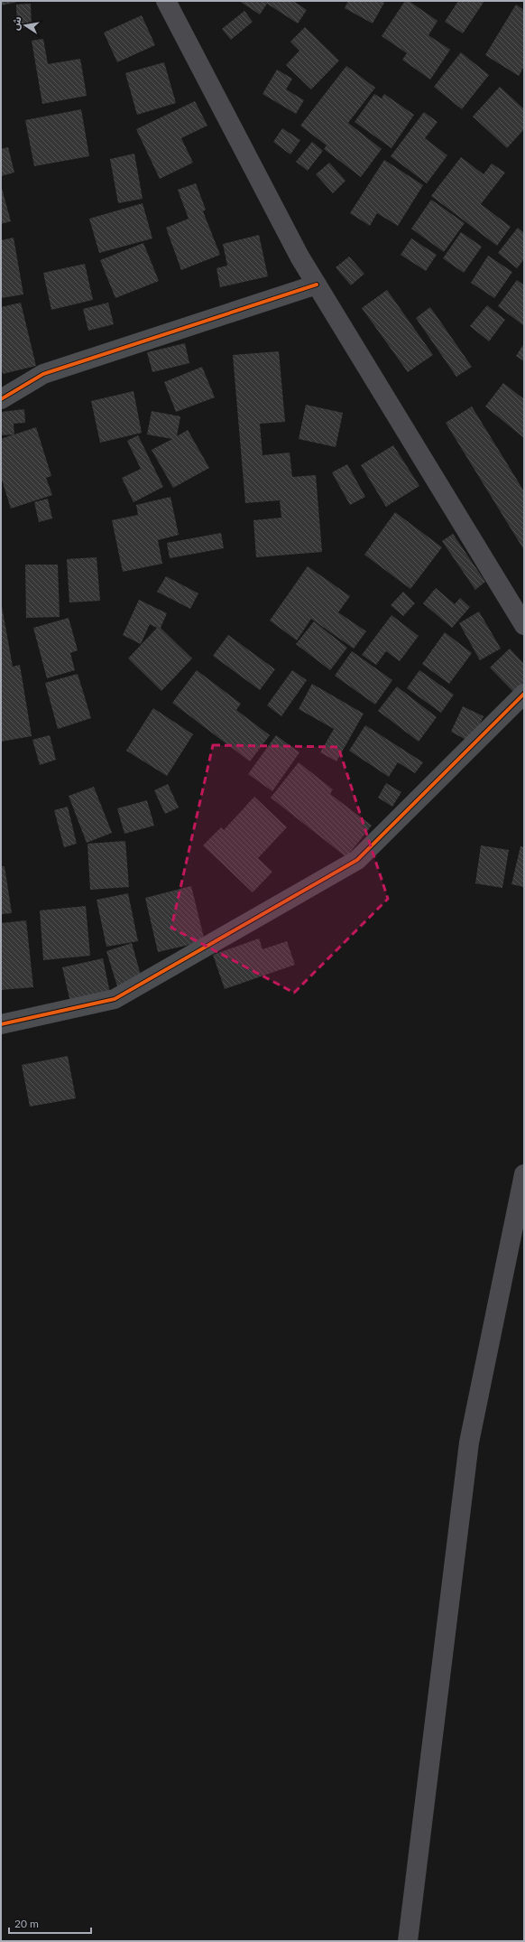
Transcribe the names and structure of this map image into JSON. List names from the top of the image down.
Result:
{
  "scale_bar": "20 m",
  "north": "left"
}
